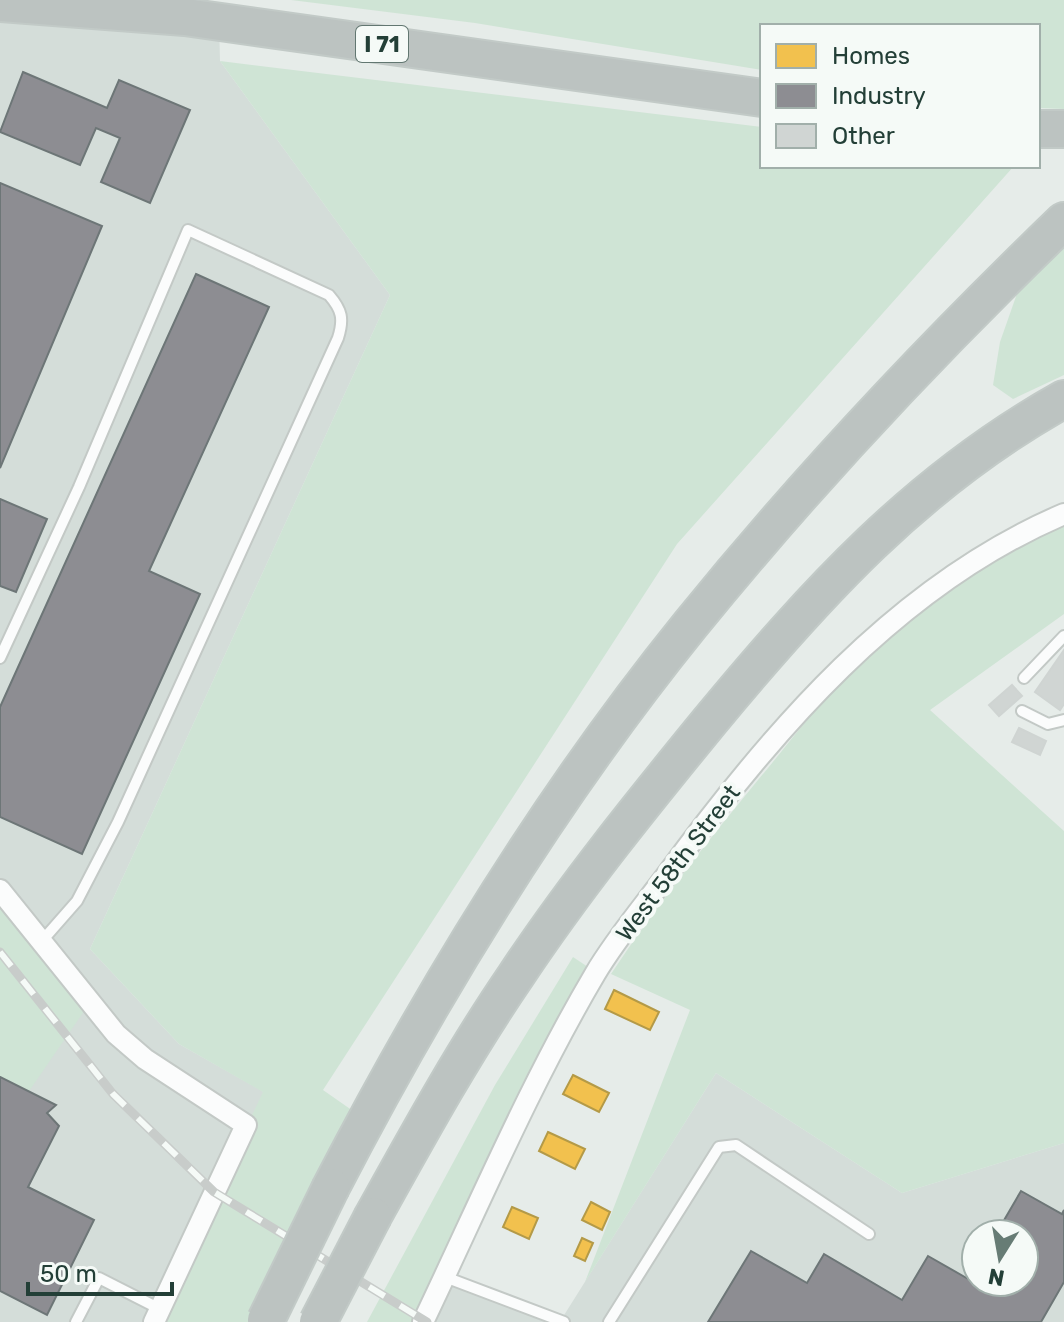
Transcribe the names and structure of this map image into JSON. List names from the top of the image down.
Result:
{
  "streets": {
    "highway": ["I 71"],
    "street": ["West 58th Street"]
  },
  "legend": ["Homes", "Industry", "Other"],
  "scale_bar": "50 m",
  "north": "bottom"
}
